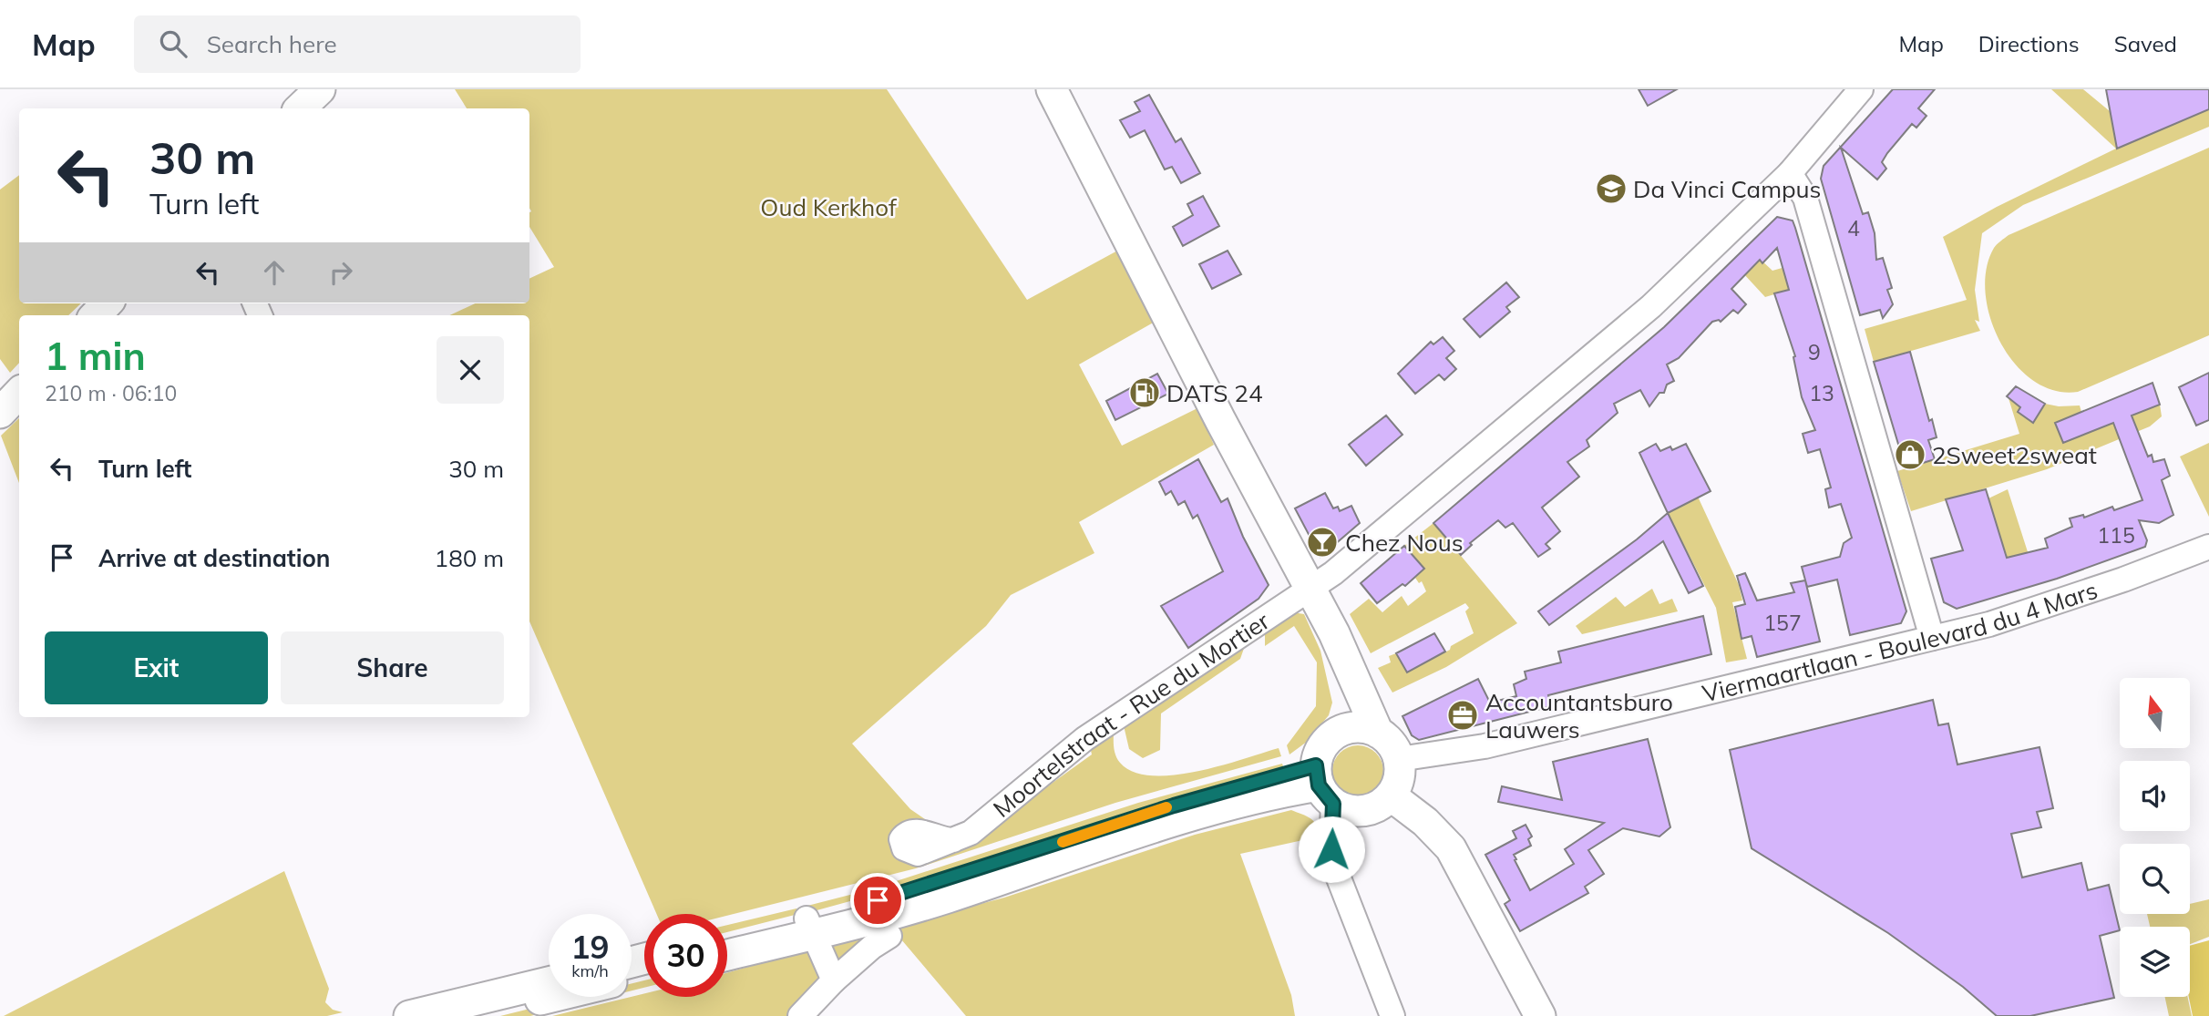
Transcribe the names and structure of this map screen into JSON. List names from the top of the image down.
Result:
{
  "streets": {
    "street": ["Viermaartlaan - Boulevard du 4 Mars", "Moortelstraat - Rue du Mortier"]
  },
  "parks": ["Oud Kerkhof"],
  "places": {
    "school or university": ["Da Vinci Campus"],
    "fuel station": ["DATS 24"],
    "shop": ["2Sweet2sweat"],
    "bar": ["Chez Nous"],
    "office": ["Accountantsburo Lauwers"]
  },
  "house_numbers": [
    "4",
    "9",
    "13",
    "115",
    "157"
  ],
  "north": "top",
  "page": {
    "header": "Map",
    "search": "Search here",
    "nav": ["Map", "Directions", "Saved"],
    "turn": ["30 m", "Turn left"],
    "heading": ["1 min", "210 m · 06:10"],
    "list": [
      {
        "name": "Turn left",
        "value": "30 m"
      },
      {
        "name": "Arrive at destination",
        "value": "180 m"
      }
    ],
    "buttons": ["Exit", "Share"],
    "speed": "19 km/h",
    "limit": "30"
  }
}
